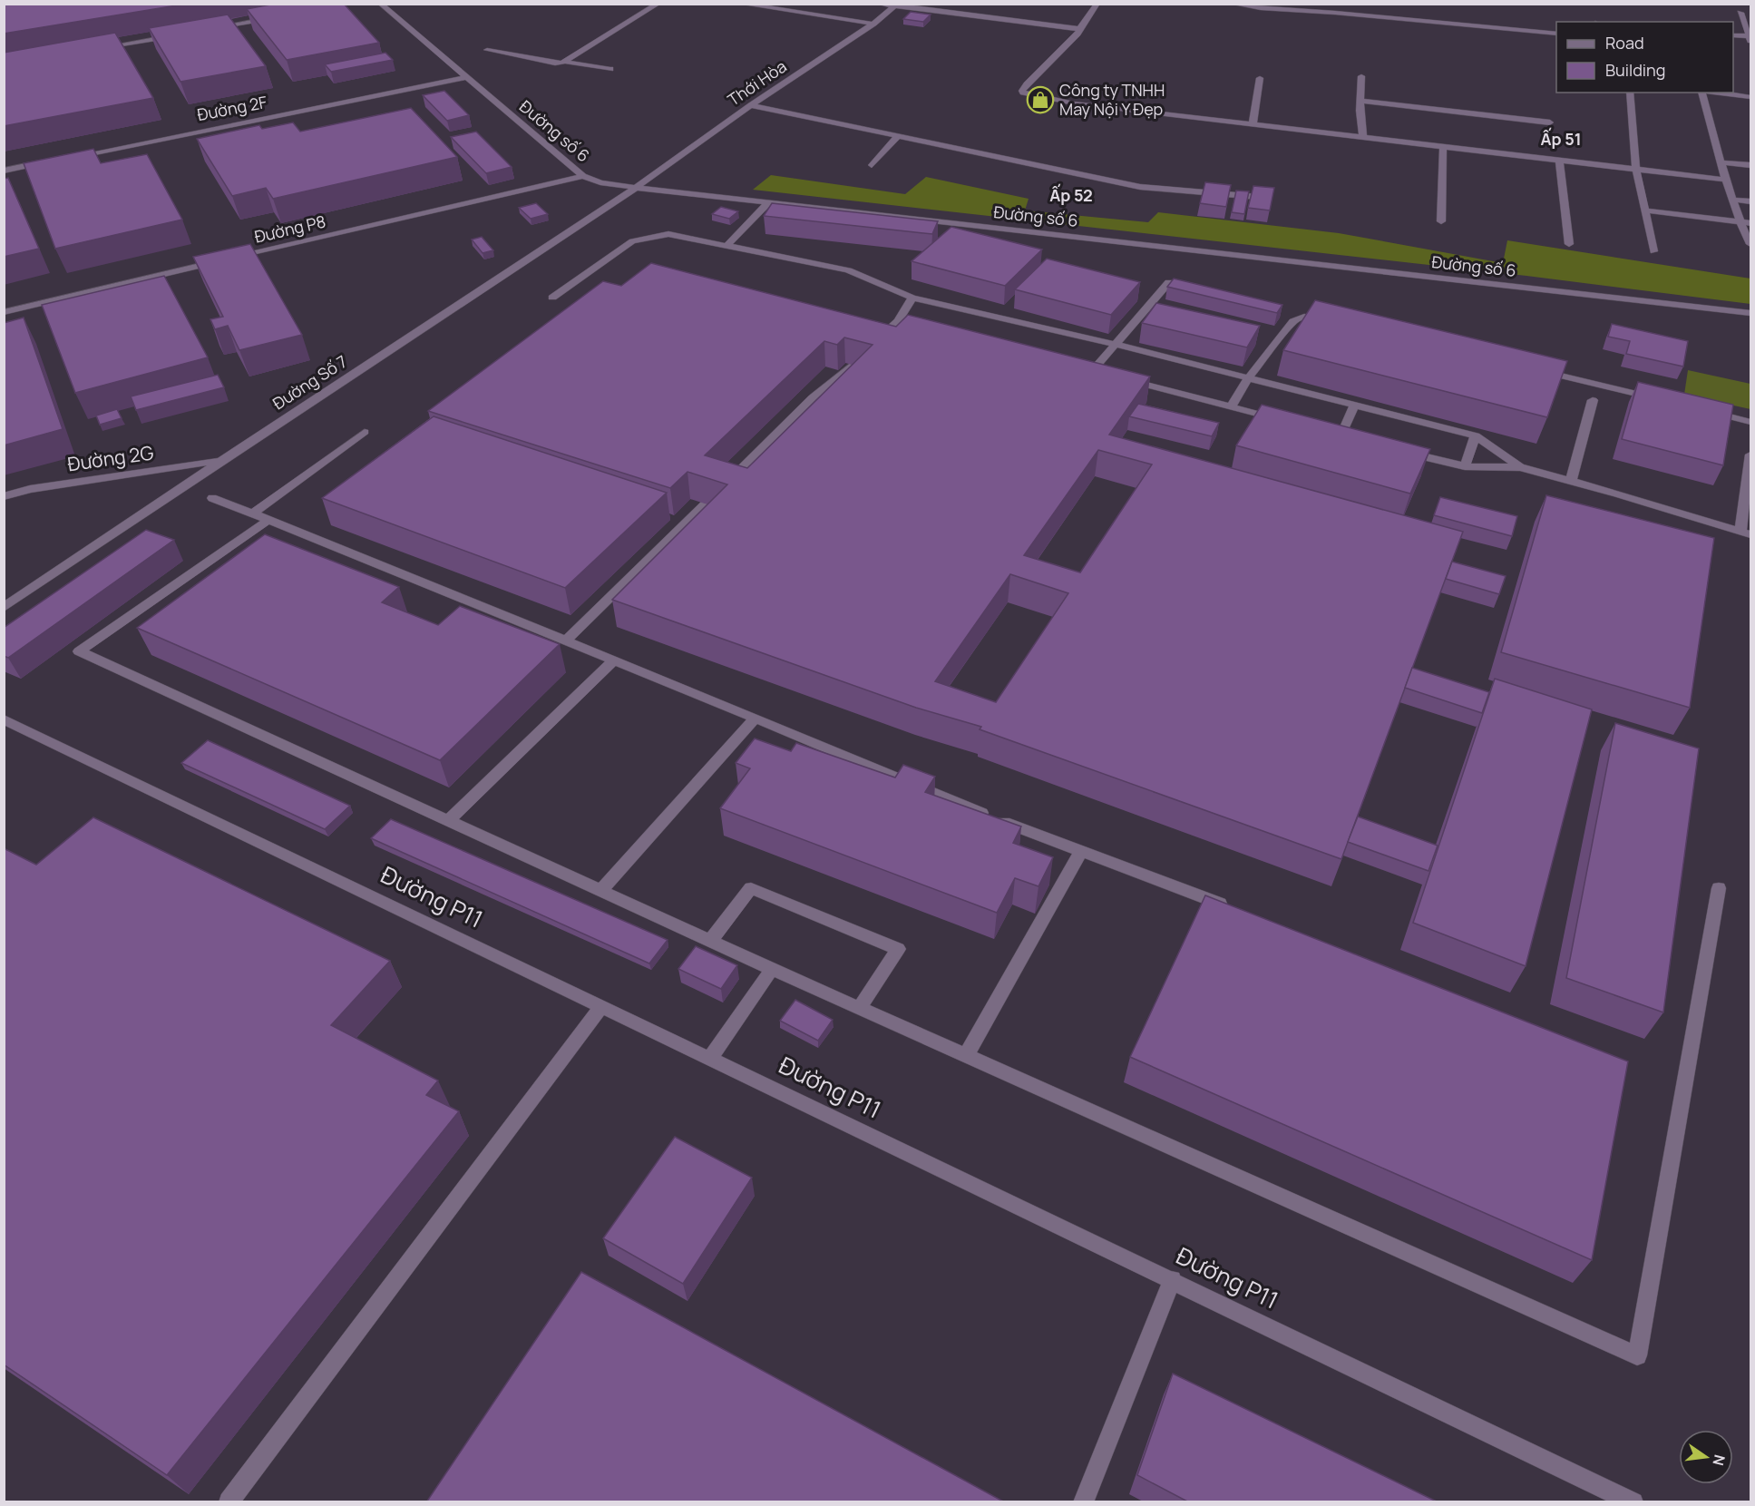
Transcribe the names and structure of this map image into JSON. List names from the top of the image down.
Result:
{
  "streets": {
    "street": [
      "Thới Hòa",
      "Đường 2F",
      "Đường số 6",
      "Đường P8",
      "Đường Số 7",
      "Đường 2G",
      "Đường P11"
    ]
  },
  "crossings": [
    ["Thới Hòa", "Đường số 6"],
    ["Thới Hòa", "Đường Số 7"],
    ["Đường 2F", "Đường số 6"],
    ["Đường số 6", "Đường P8"],
    ["Đường số 6", "Đường Số 7"],
    ["Đường Số 7", "Đường 2G"]
  ],
  "districts": ["Ấp 51", "Ấp 52"],
  "places": {
    "shop": ["Công ty TNHH May Nội Y Đẹp"]
  },
  "legend": ["Road", "Building"],
  "north": "right"
}
